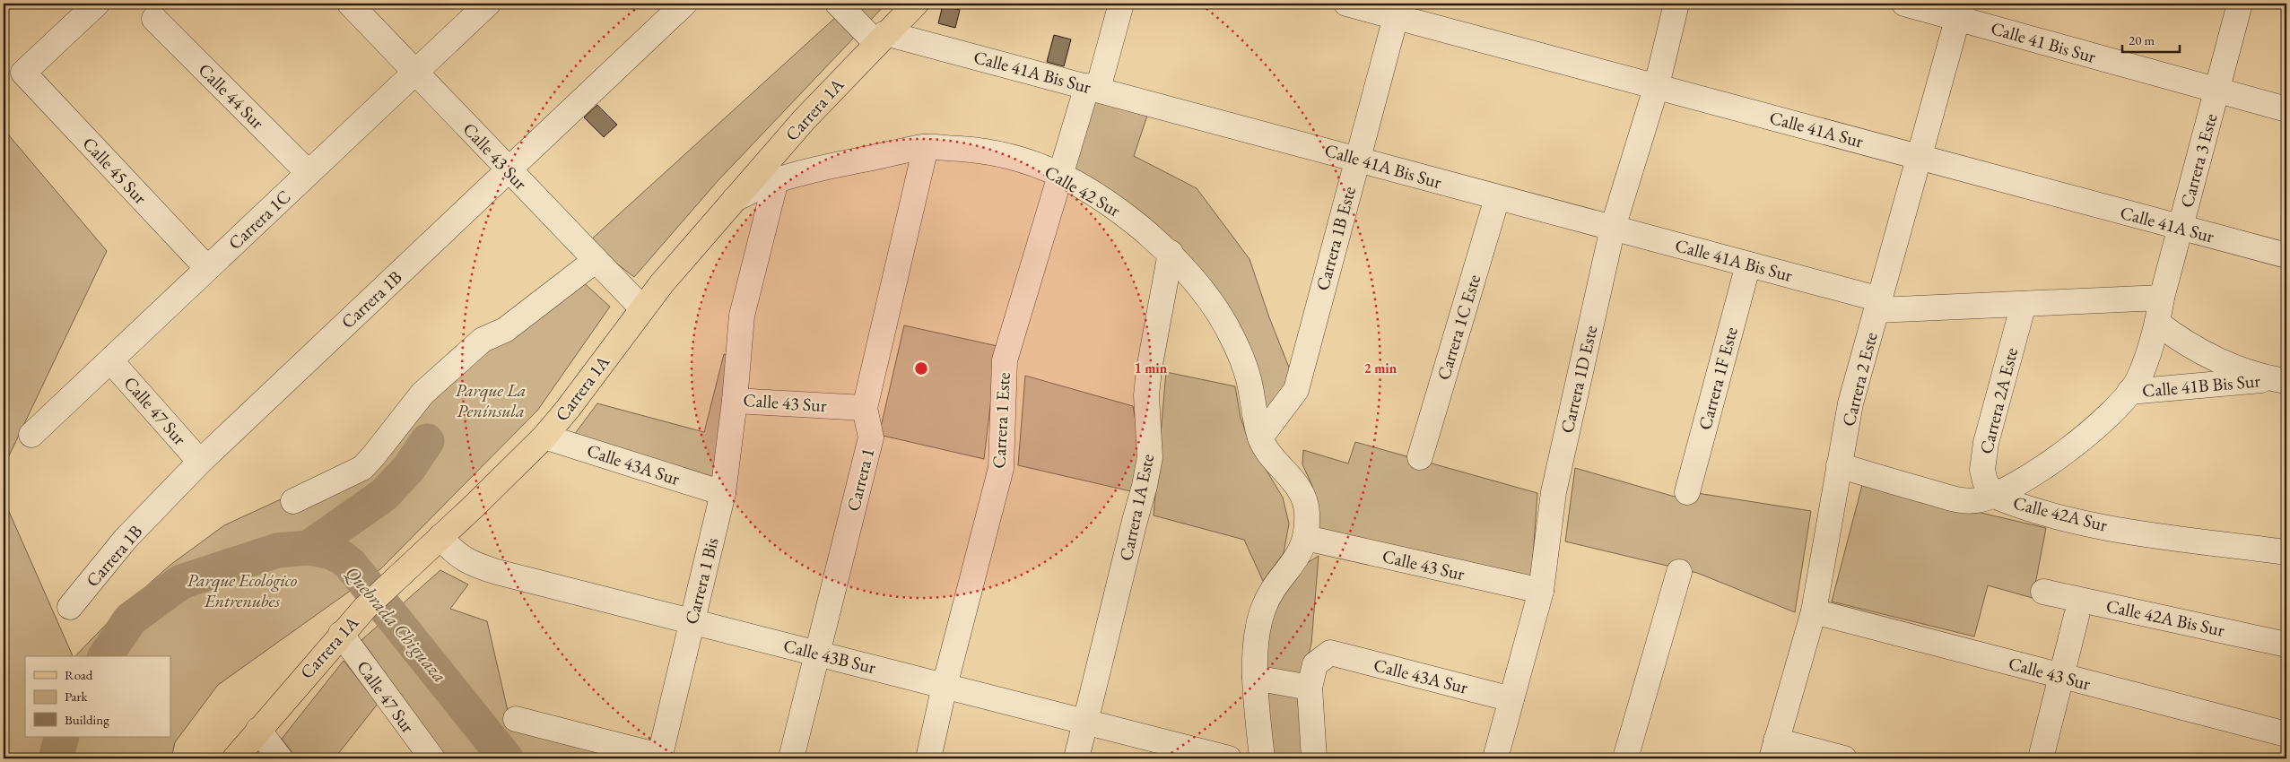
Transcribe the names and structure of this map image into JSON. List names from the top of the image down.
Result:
{
  "streets": {
    "main road": ["Carrera 1A"],
    "street": [
      "Calle 41 Bis Sur",
      "Calle 41A Bis Sur",
      "Calle 44 Sur",
      "Calle 41A Sur",
      "Calle 43 Sur",
      "Carrera 3 Este",
      "Calle 45 Sur",
      "Calle 42 Sur",
      "Carrera 1C",
      "Carrera 1B Este",
      "Carrera 1B",
      "Carrera 1C Este",
      "Carrera 1F Este",
      "Carrera 1D Este",
      "Carrera 2 Este",
      "Calle 41B Bis Sur",
      "Carrera 2A Este",
      "Calle 47 Sur",
      "Carrera 1 Este",
      "Calle 43A Sur",
      "Carrera 1",
      "Carrera 1A Este",
      "Calle 42A Sur",
      "Carrera 1 Bis",
      "Calle 42A Bis Sur",
      "Calle 43B Sur"
    ]
  },
  "crossings": [
    ["Calle 41 Bis Sur", "Carrera 3 Este"],
    ["Calle 41 Bis Sur", "Carrera 2 Este"],
    ["Calle 41A Bis Sur", "Carrera 1A"],
    ["Calle 41A Bis Sur", "Carrera 3 Este"],
    ["Calle 41A Bis Sur", "Carrera 1B Este"],
    ["Calle 41A Bis Sur", "Carrera 1C Este"],
    ["Calle 41A Bis Sur", "Carrera 1F Este"],
    ["Calle 41A Bis Sur", "Carrera 1D Este"],
    ["Calle 41A Bis Sur", "Carrera 2 Este"],
    ["Calle 41A Bis Sur", "Carrera 2A Este"],
    ["Calle 41A Bis Sur", "Carrera 1 Este"],
    ["Calle 44 Sur", "Carrera 1C"],
    ["Carrera 1A", "Calle 43 Sur"],
    ["Carrera 1A", "Calle 42 Sur"],
    ["Carrera 1A", "Calle 47 Sur"],
    ["Carrera 1A", "Calle 43A Sur"],
    ["Carrera 1A", "Calle 43B Sur"],
    ["Calle 41A Sur", "Carrera 3 Este"],
    ["Calle 41A Sur", "Carrera 1B Este"],
    ["Calle 41A Sur", "Carrera 1D Este"],
    ["Calle 41A Sur", "Carrera 2 Este"],
    ["Calle 43 Sur", "Calle 42 Sur"],
    ["Calle 43 Sur", "Carrera 1C"],
    ["Calle 43 Sur", "Carrera 1B"],
    ["Calle 43 Sur", "Carrera 1D Este"],
    ["Calle 43 Sur", "Carrera 2 Este"],
    ["Calle 43 Sur", "Carrera 1"],
    ["Calle 43 Sur", "Carrera 1 Bis"],
    ["Carrera 3 Este", "Calle 41B Bis Sur"],
    ["Carrera 3 Este", "Carrera 2A Este"],
    ["Carrera 3 Este", "Calle 42A Sur"],
    ["Calle 45 Sur", "Carrera 1C"],
    ["Calle 42 Sur", "Carrera 1B Este"],
    ["Calle 42 Sur", "Carrera 1 Este"],
    ["Calle 42 Sur", "Carrera 1"],
    ["Calle 42 Sur", "Carrera 1A Este"],
    ["Carrera 1C", "Calle 47 Sur"],
    ["Carrera 1B", "Calle 47 Sur"],
    ["Carrera 1D Este", "Calle 43A Sur"],
    ["Carrera 2 Este", "Calle 42A Sur"],
    ["Carrera 2A Este", "Calle 42A Sur"],
    ["Carrera 1 Este", "Calle 43B Sur"],
    ["Calle 43A Sur", "Carrera 1 Bis"],
    ["Carrera 1", "Calle 43B Sur"],
    ["Carrera 1A Este", "Calle 43B Sur"],
    ["Carrera 1 Bis", "Calle 43B Sur"]
  ],
  "water": ["Quebrada Chiguaza"],
  "parks": ["Parque La Península", "Parque Ecológico Entrenubes"],
  "legend": ["Road", "Park", "Building"],
  "scale_bar": "20 m",
  "rings": ["1 min", "2 min"]
}
